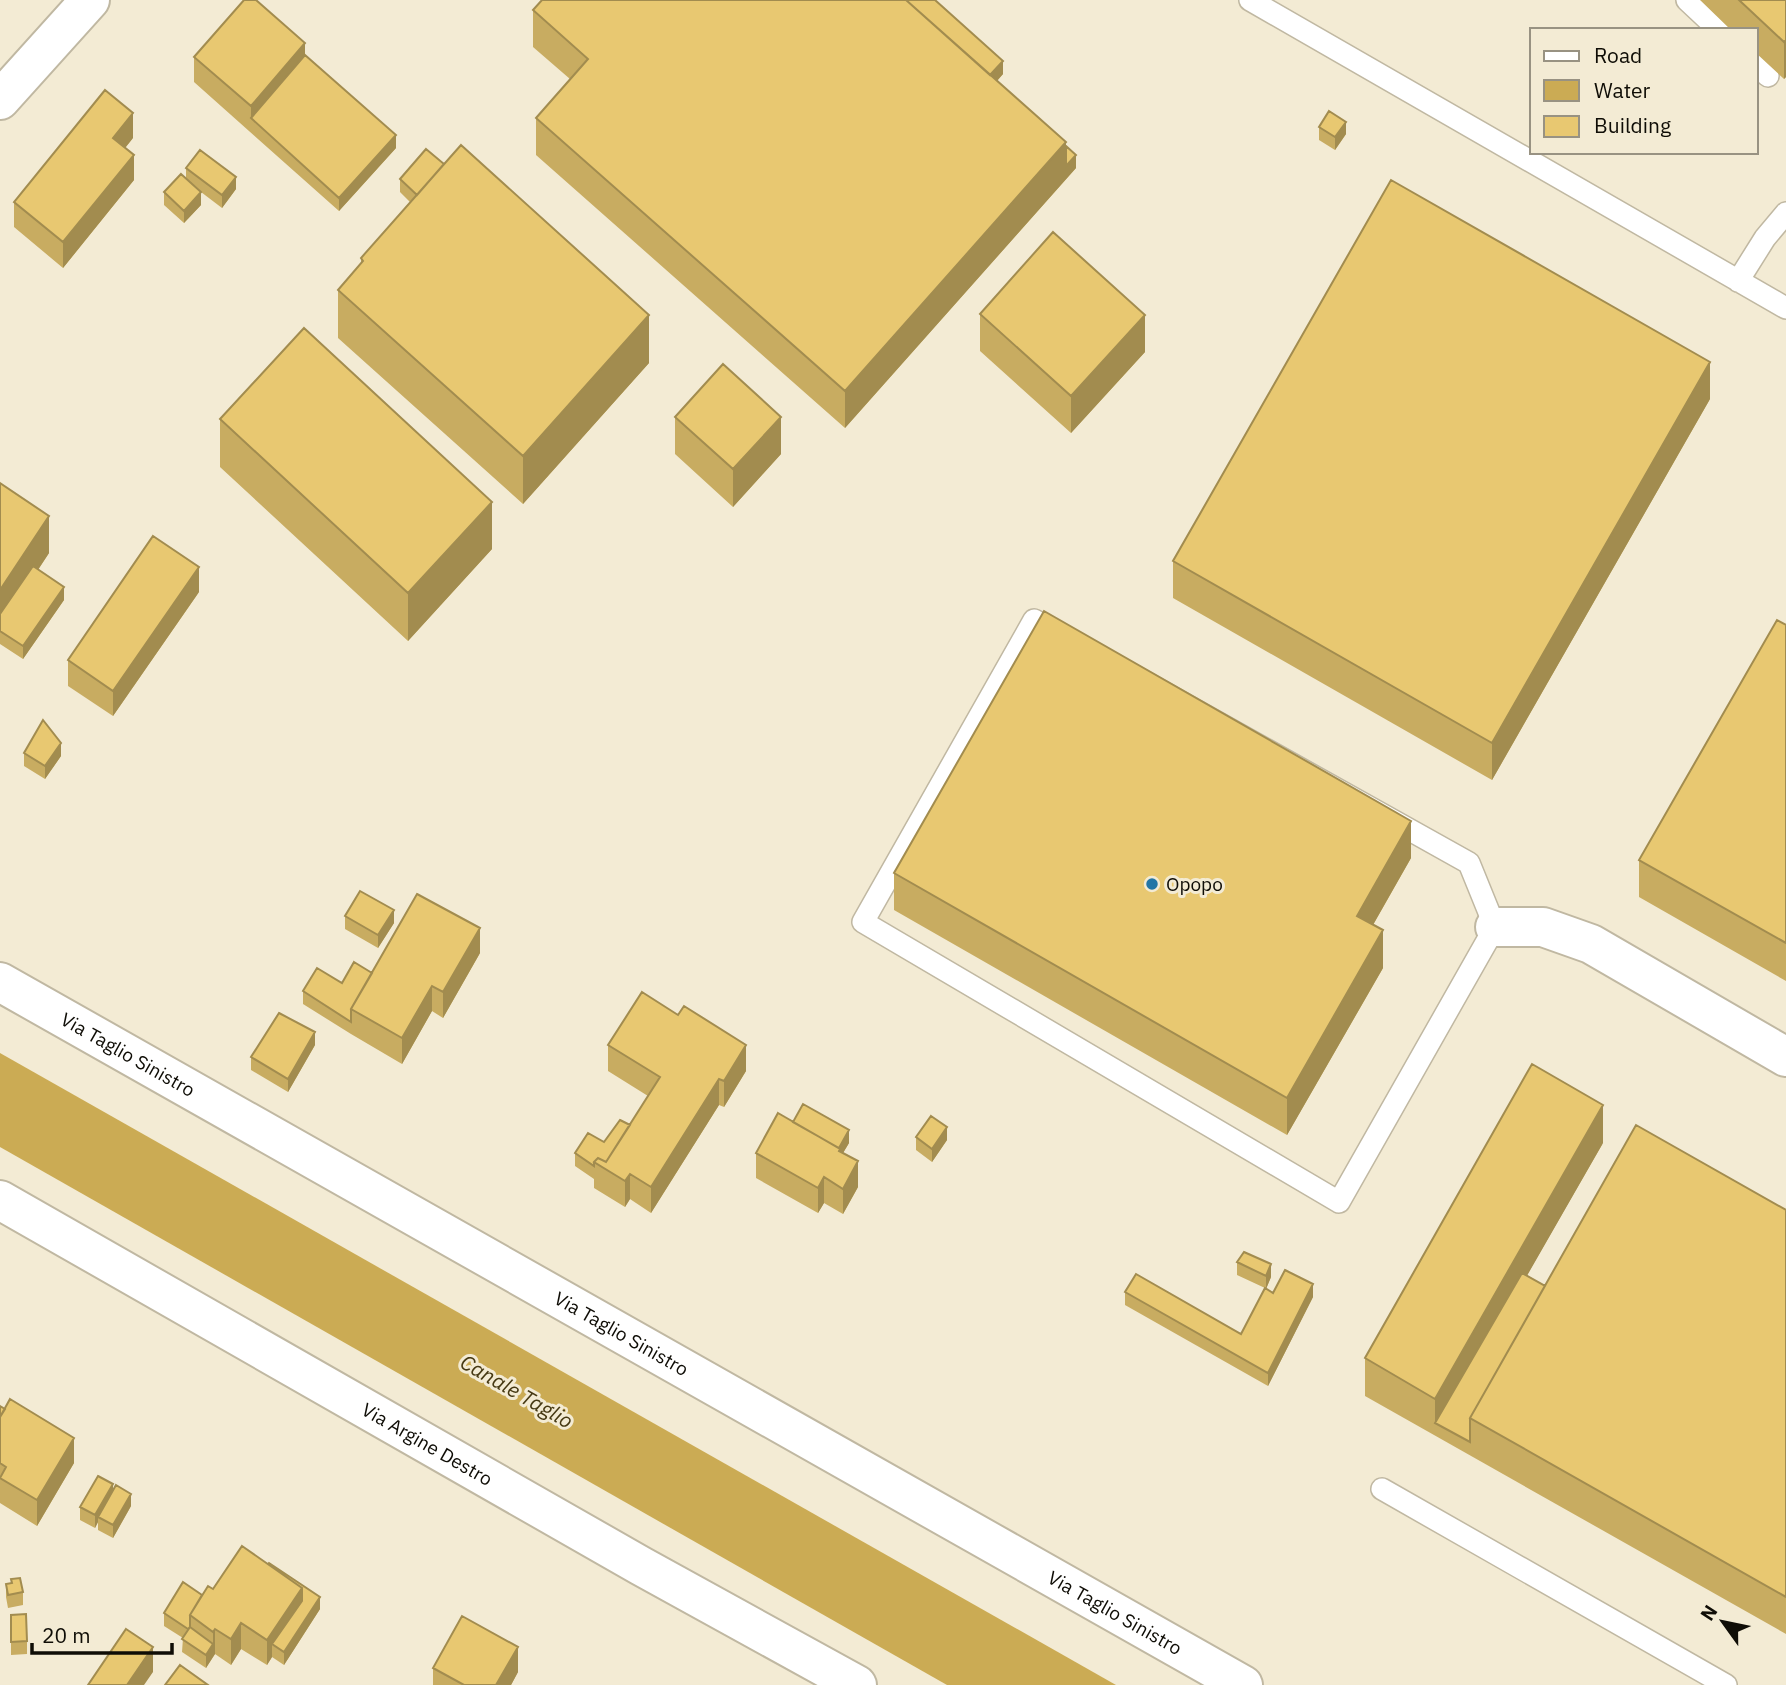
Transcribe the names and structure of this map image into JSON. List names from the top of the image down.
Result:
{
  "streets": {
    "street": ["Via Taglio Sinistro", "Via Argine Destro"]
  },
  "water": ["Canale Taglio"],
  "places": ["Opopo"],
  "legend": ["Road", "Water", "Building"],
  "scale_bar": "20 m",
  "north": "top left"
}
